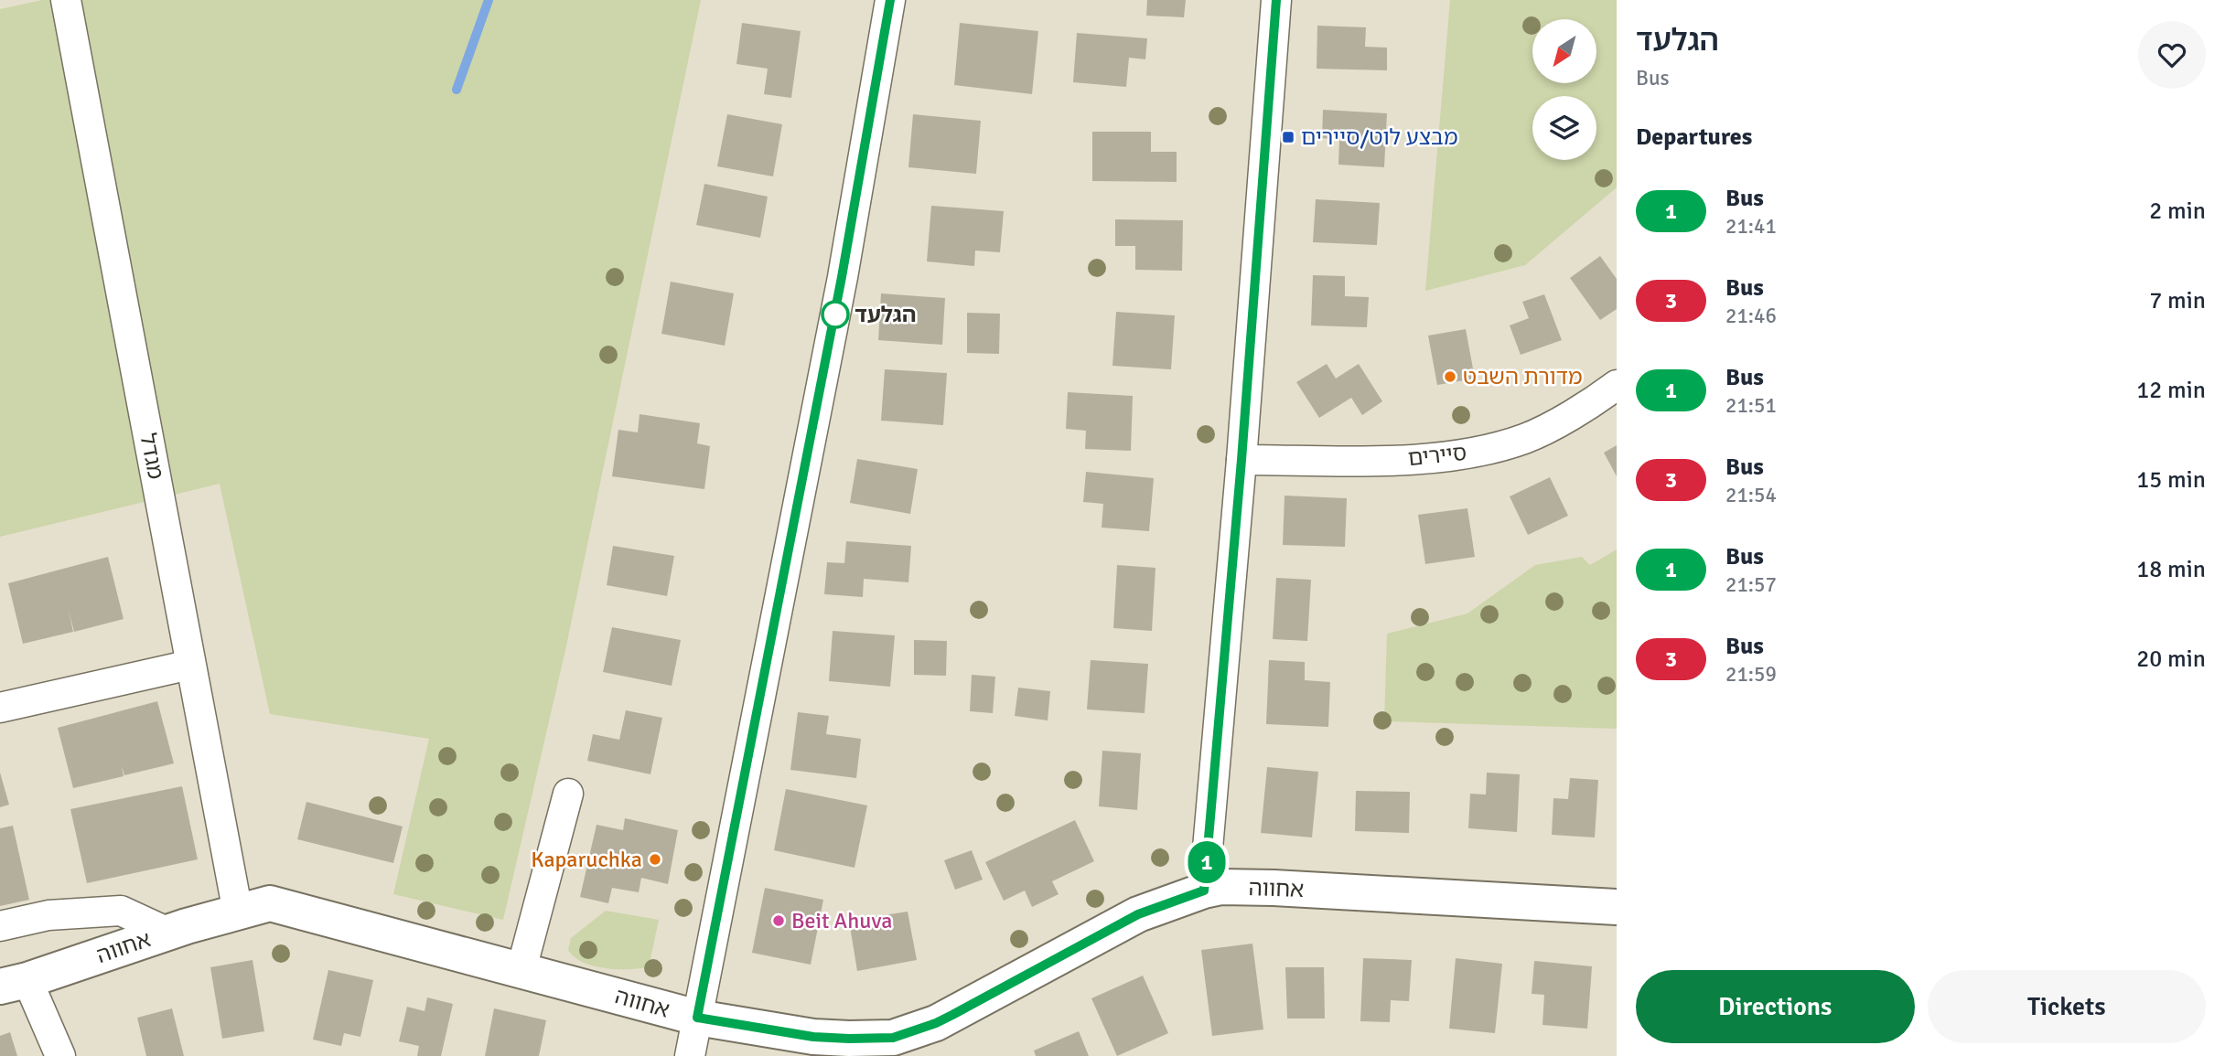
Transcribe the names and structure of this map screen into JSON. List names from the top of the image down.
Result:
{
  "streets": {
    "street": ["סיירים", "מגדל", "אחווה"]
  },
  "crossings": [
    ["מגדל", "אחווה"]
  ],
  "places": {
    "transit": ["מבצע לוט/סיירים"],
    "other": [
      "הגלעד",
      "מדורת השבט",
      "Kaparuchka",
      "Beit Ahuva"
    ]
  },
  "lines": ["bus line 1"],
  "north": "bottom left",
  "page": {
    "on_map": "1",
    "heading": [
      ["הגלעד", "Bus"],
      "Departures"
    ],
    "list": [
      {
        "mark": "1",
        "name": "Bus",
        "note": "21:41",
        "value": "2 min"
      },
      {
        "mark": "3",
        "name": "Bus",
        "note": "21:46",
        "value": "7 min"
      },
      {
        "mark": "1",
        "name": "Bus",
        "note": "21:51",
        "value": "12 min"
      },
      {
        "mark": "3",
        "name": "Bus",
        "note": "21:54",
        "value": "15 min"
      },
      {
        "mark": "1",
        "name": "Bus",
        "note": "21:57",
        "value": "18 min"
      },
      {
        "mark": "3",
        "name": "Bus",
        "note": "21:59",
        "value": "20 min"
      }
    ],
    "buttons": ["Directions", "Tickets"]
  }
}
